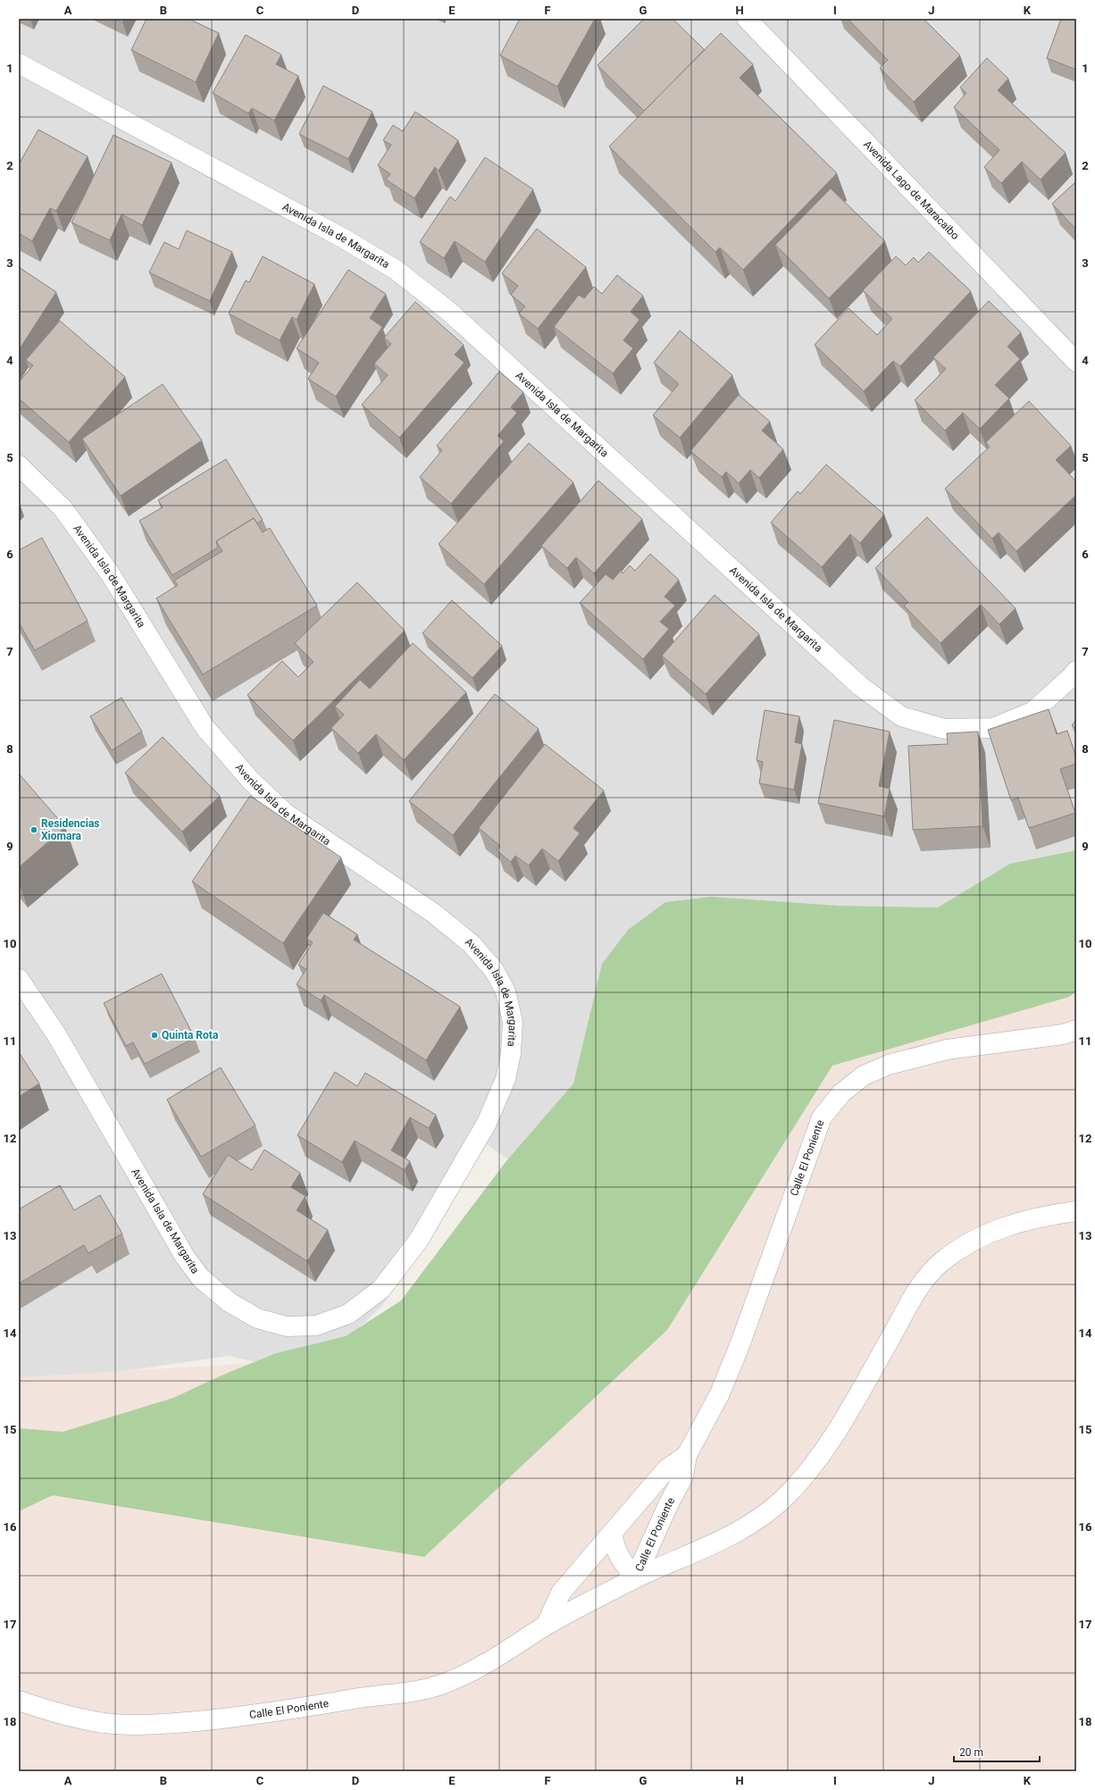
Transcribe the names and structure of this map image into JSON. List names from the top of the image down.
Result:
{
  "streets": {
    "street": ["Avenida Lago de Maracaibo", "Avenida Isla de Margarita", "Calle El Poniente"]
  },
  "places": ["Residencias Xiomara", "Quinta Rota"],
  "scale_bar": "20 m",
  "grid": {
    "columns": [
      "A",
      "B",
      "C",
      "D",
      "E",
      "F",
      "G",
      "H",
      "I",
      "J",
      "K"
    ],
    "rows": [
      "1",
      "2",
      "3",
      "4",
      "5",
      "6",
      "7",
      "8",
      "9",
      "10",
      "11",
      "12",
      "13",
      "14",
      "15",
      "16",
      "17",
      "18"
    ]
  }
}
